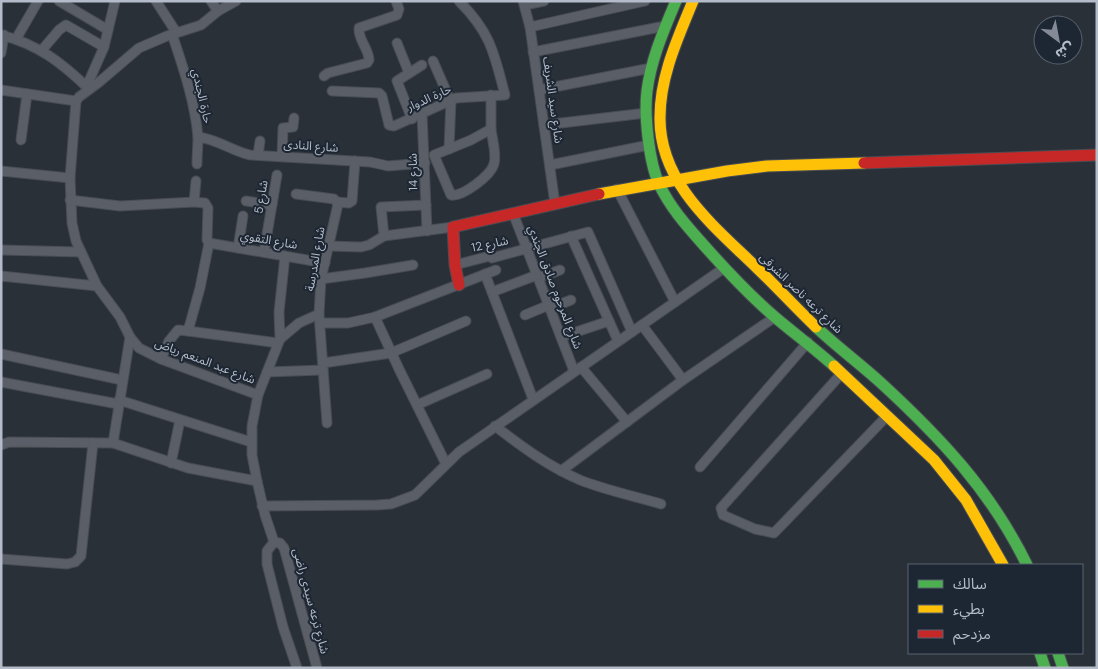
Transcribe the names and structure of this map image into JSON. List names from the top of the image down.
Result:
{
  "streets": {
    "street": [
      "حارة الجندي",
      "حارة الدوار",
      "شارع سيد الشريف",
      "شارع النادى",
      "شارع 14",
      "شارع 5",
      "شارع التقوي",
      "شارع 12",
      "شارع المدرسة",
      "شارع المرحوم صادق الجندي",
      "شارع ترعه ناصر الشرقى",
      "شارع عبد المنعم رياض",
      "شارع ترعه سيدى راضى"
    ]
  },
  "crossings": [
    ["حارة الجندي", "شارع النادى"],
    ["حارة الدوار", "شارع 14"],
    ["شارع النادى", "شارع 14"],
    ["شارع 5", "شارع التقوي"],
    ["شارع التقوي", "شارع المدرسة"],
    ["شارع التقوي", "شارع ترعه سيدى راضى"],
    ["شارع 12", "شارع المرحوم صادق الجندي"],
    ["شارع عبد المنعم رياض", "شارع ترعه سيدى راضى"]
  ],
  "legend": ["سالك", "بطيء", "مزدحم"],
  "north": "bottom right"
}
